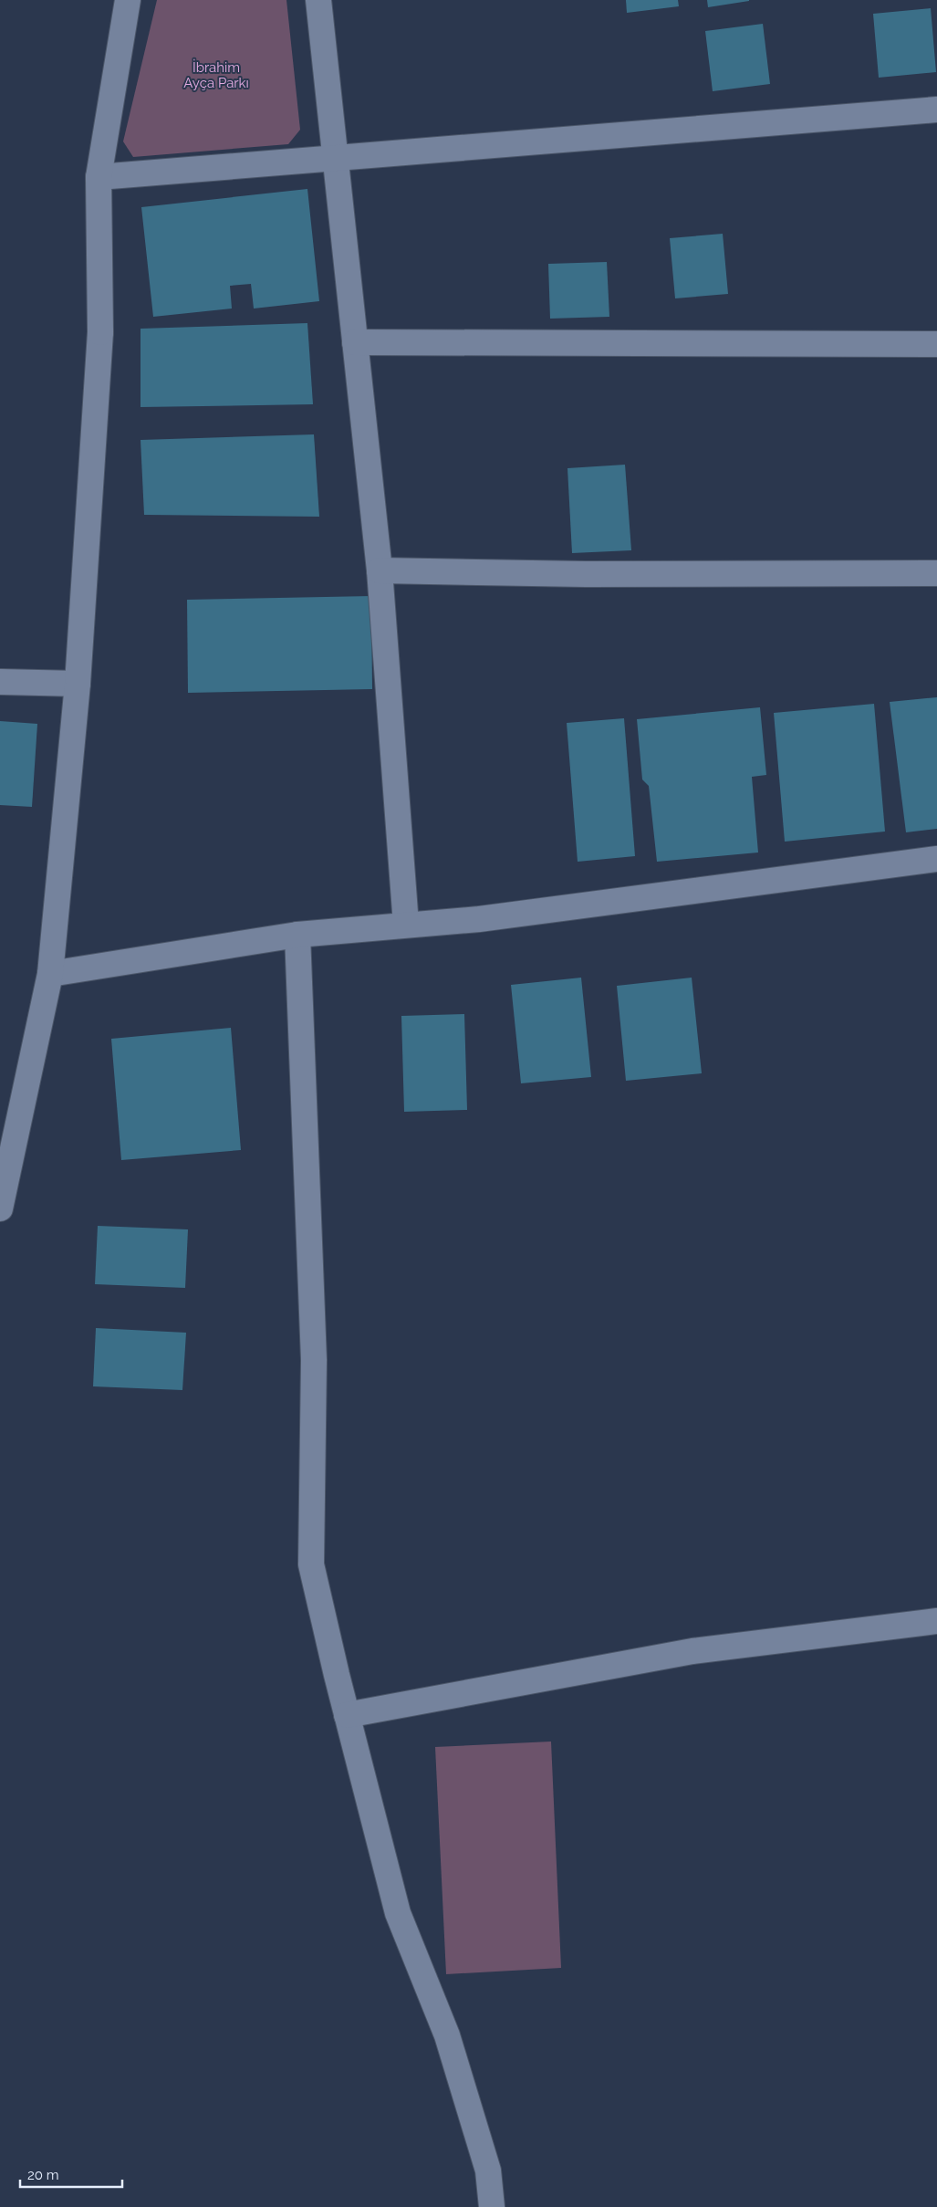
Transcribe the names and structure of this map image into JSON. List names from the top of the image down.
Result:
{
  "parks": ["İbrahim Ayça Parkı"],
  "scale_bar": "20 m"
}
